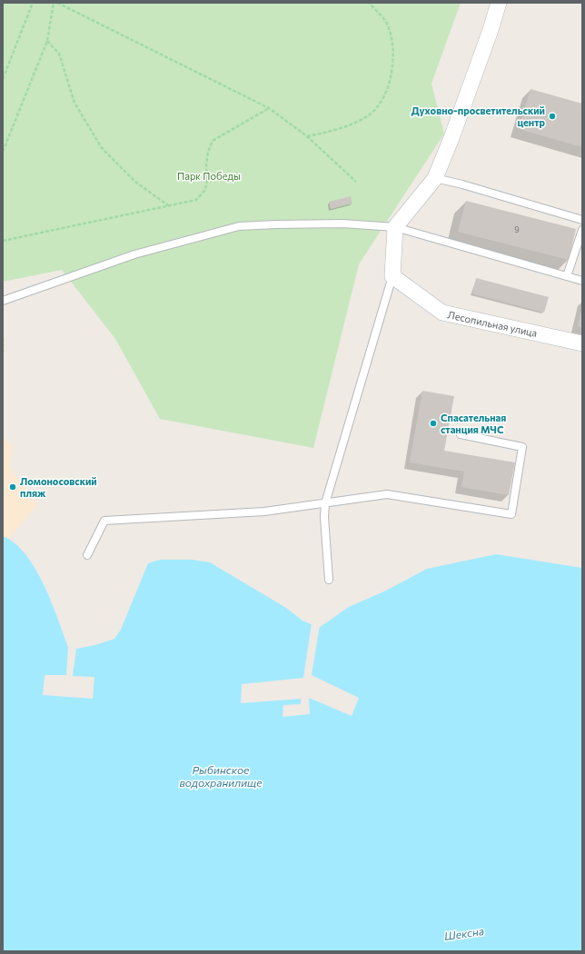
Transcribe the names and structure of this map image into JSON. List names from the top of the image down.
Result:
{
  "streets": {
    "street": ["Лесопильная улица"]
  },
  "water": ["Рыбинское водохранилище", "Шексна"],
  "parks": ["Парк Победы"],
  "places": ["Духовно-просветительский центр", "Спасательная станция МЧС", "Ломоносовский пляж"],
  "house_numbers": ["9"]
}
